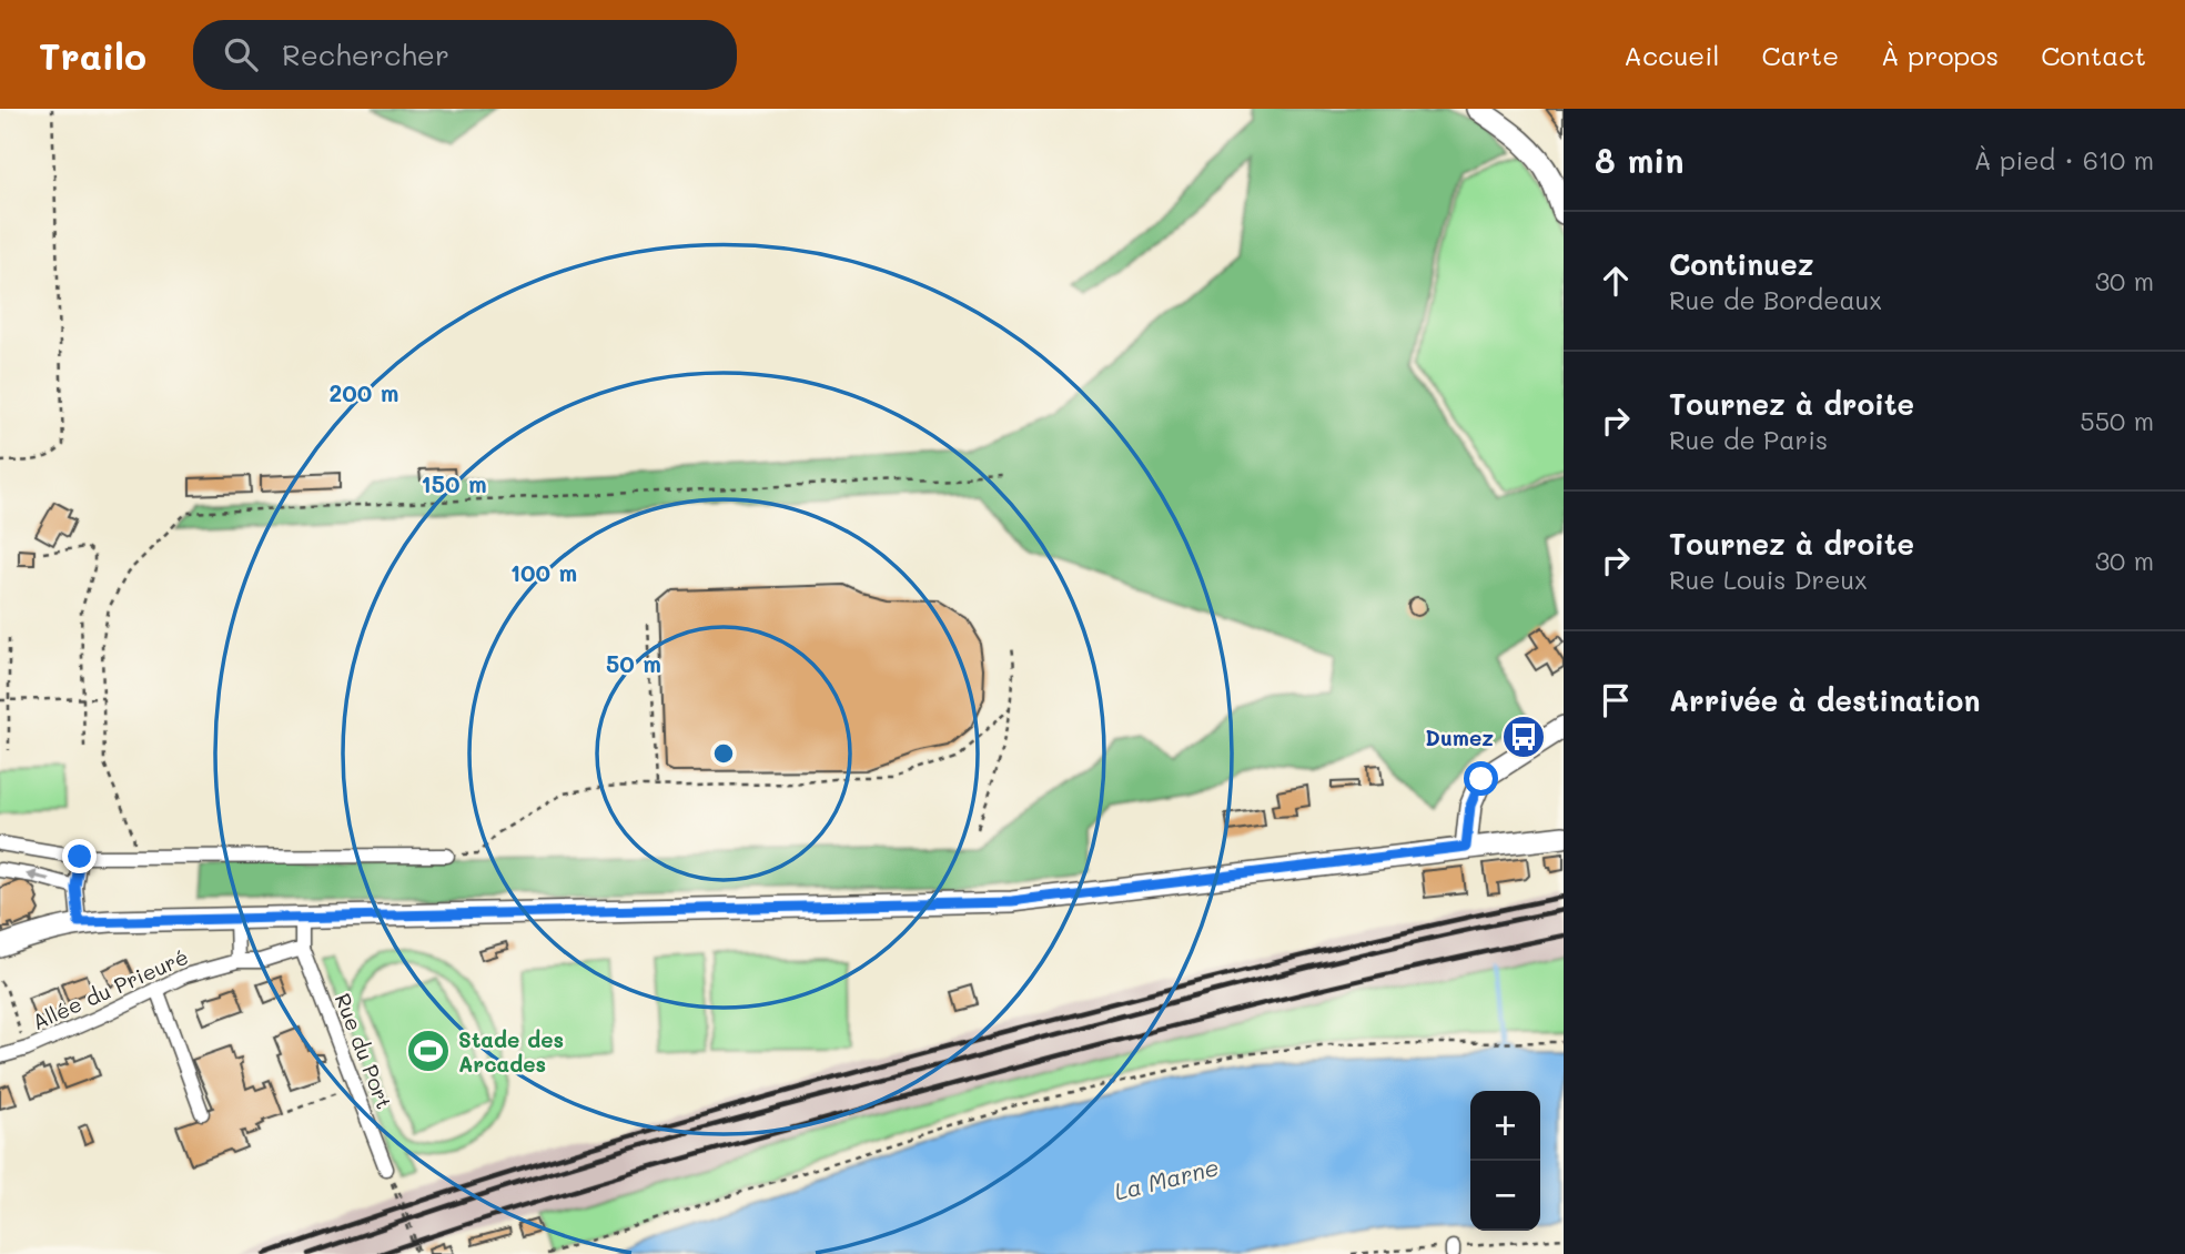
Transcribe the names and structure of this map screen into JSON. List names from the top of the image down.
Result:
{
  "streets": {
    "street": ["Allée du Prieuré", "Rue du Port"]
  },
  "crossings": [
    ["Allée du Prieuré", "Rue du Port"]
  ],
  "water": ["La Marne"],
  "places": {
    "bus stop": ["Dumez"],
    "sports": ["Stade des Arcades"]
  },
  "page": {
    "header": "Trailo",
    "search": "Rechercher",
    "nav": [
      "Accueil",
      "Carte",
      "À propos",
      "Contact"
    ],
    "heading": ["8 min", "À pied · 610 m"],
    "list": [
      ["Continuez", "Rue de Bordeaux", "30 m"],
      ["Tournez à droite", "Rue de Paris", "550 m"],
      ["Tournez à droite", "Rue Louis Dreux", "30 m"],
      "Arrivée à destination"
    ],
    "map_buttons": ["+", "−"]
  },
  "rings": [
    "200 m",
    "150 m",
    "100 m",
    "50 m"
  ]
}
